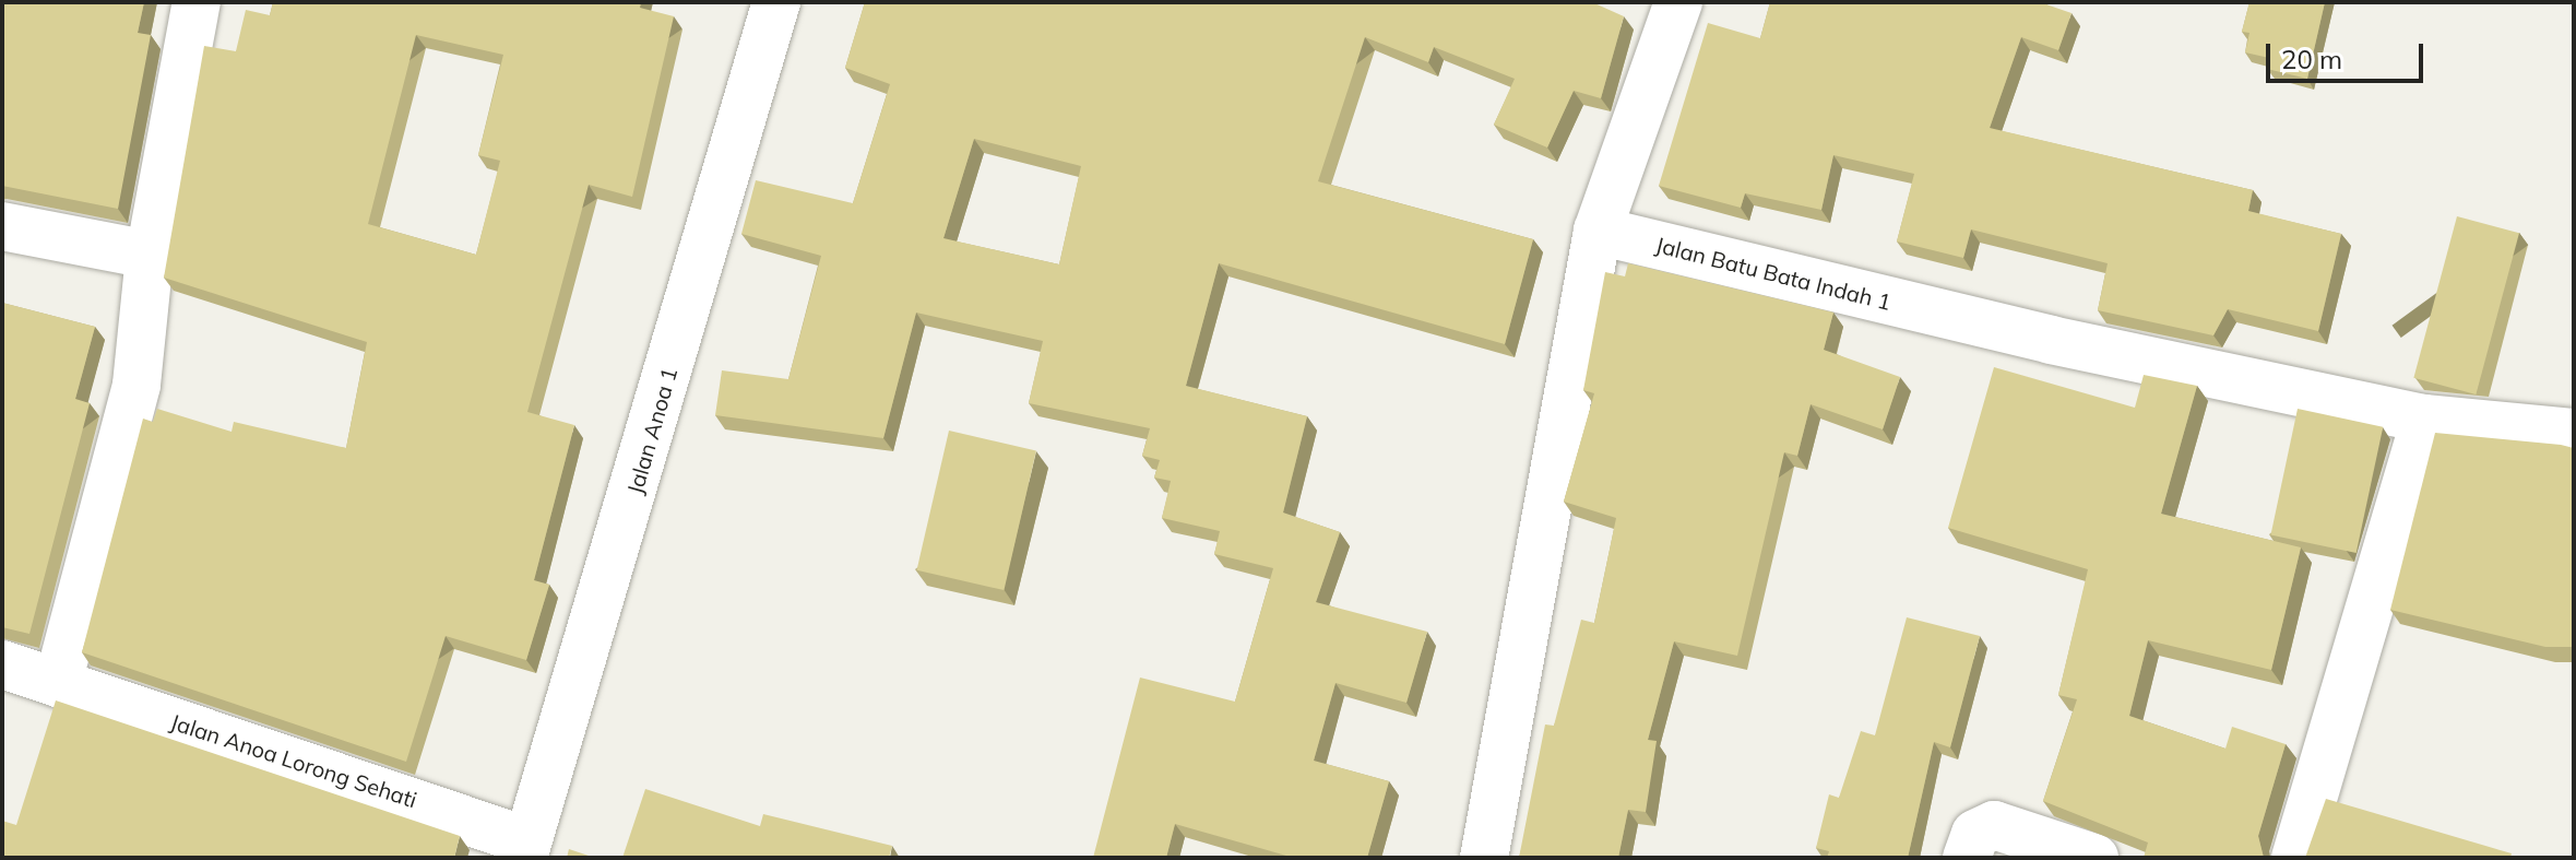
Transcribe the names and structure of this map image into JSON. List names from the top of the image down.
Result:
{
  "streets": {
    "street": ["Jalan Batu Bata Indah 1", "Jalan Anoa 1", "Jalan Anoa Lorong Sehati"]
  },
  "crossings": [
    ["Jalan Anoa 1", "Jalan Anoa Lorong Sehati"]
  ],
  "scale_bar": "20 m"
}
